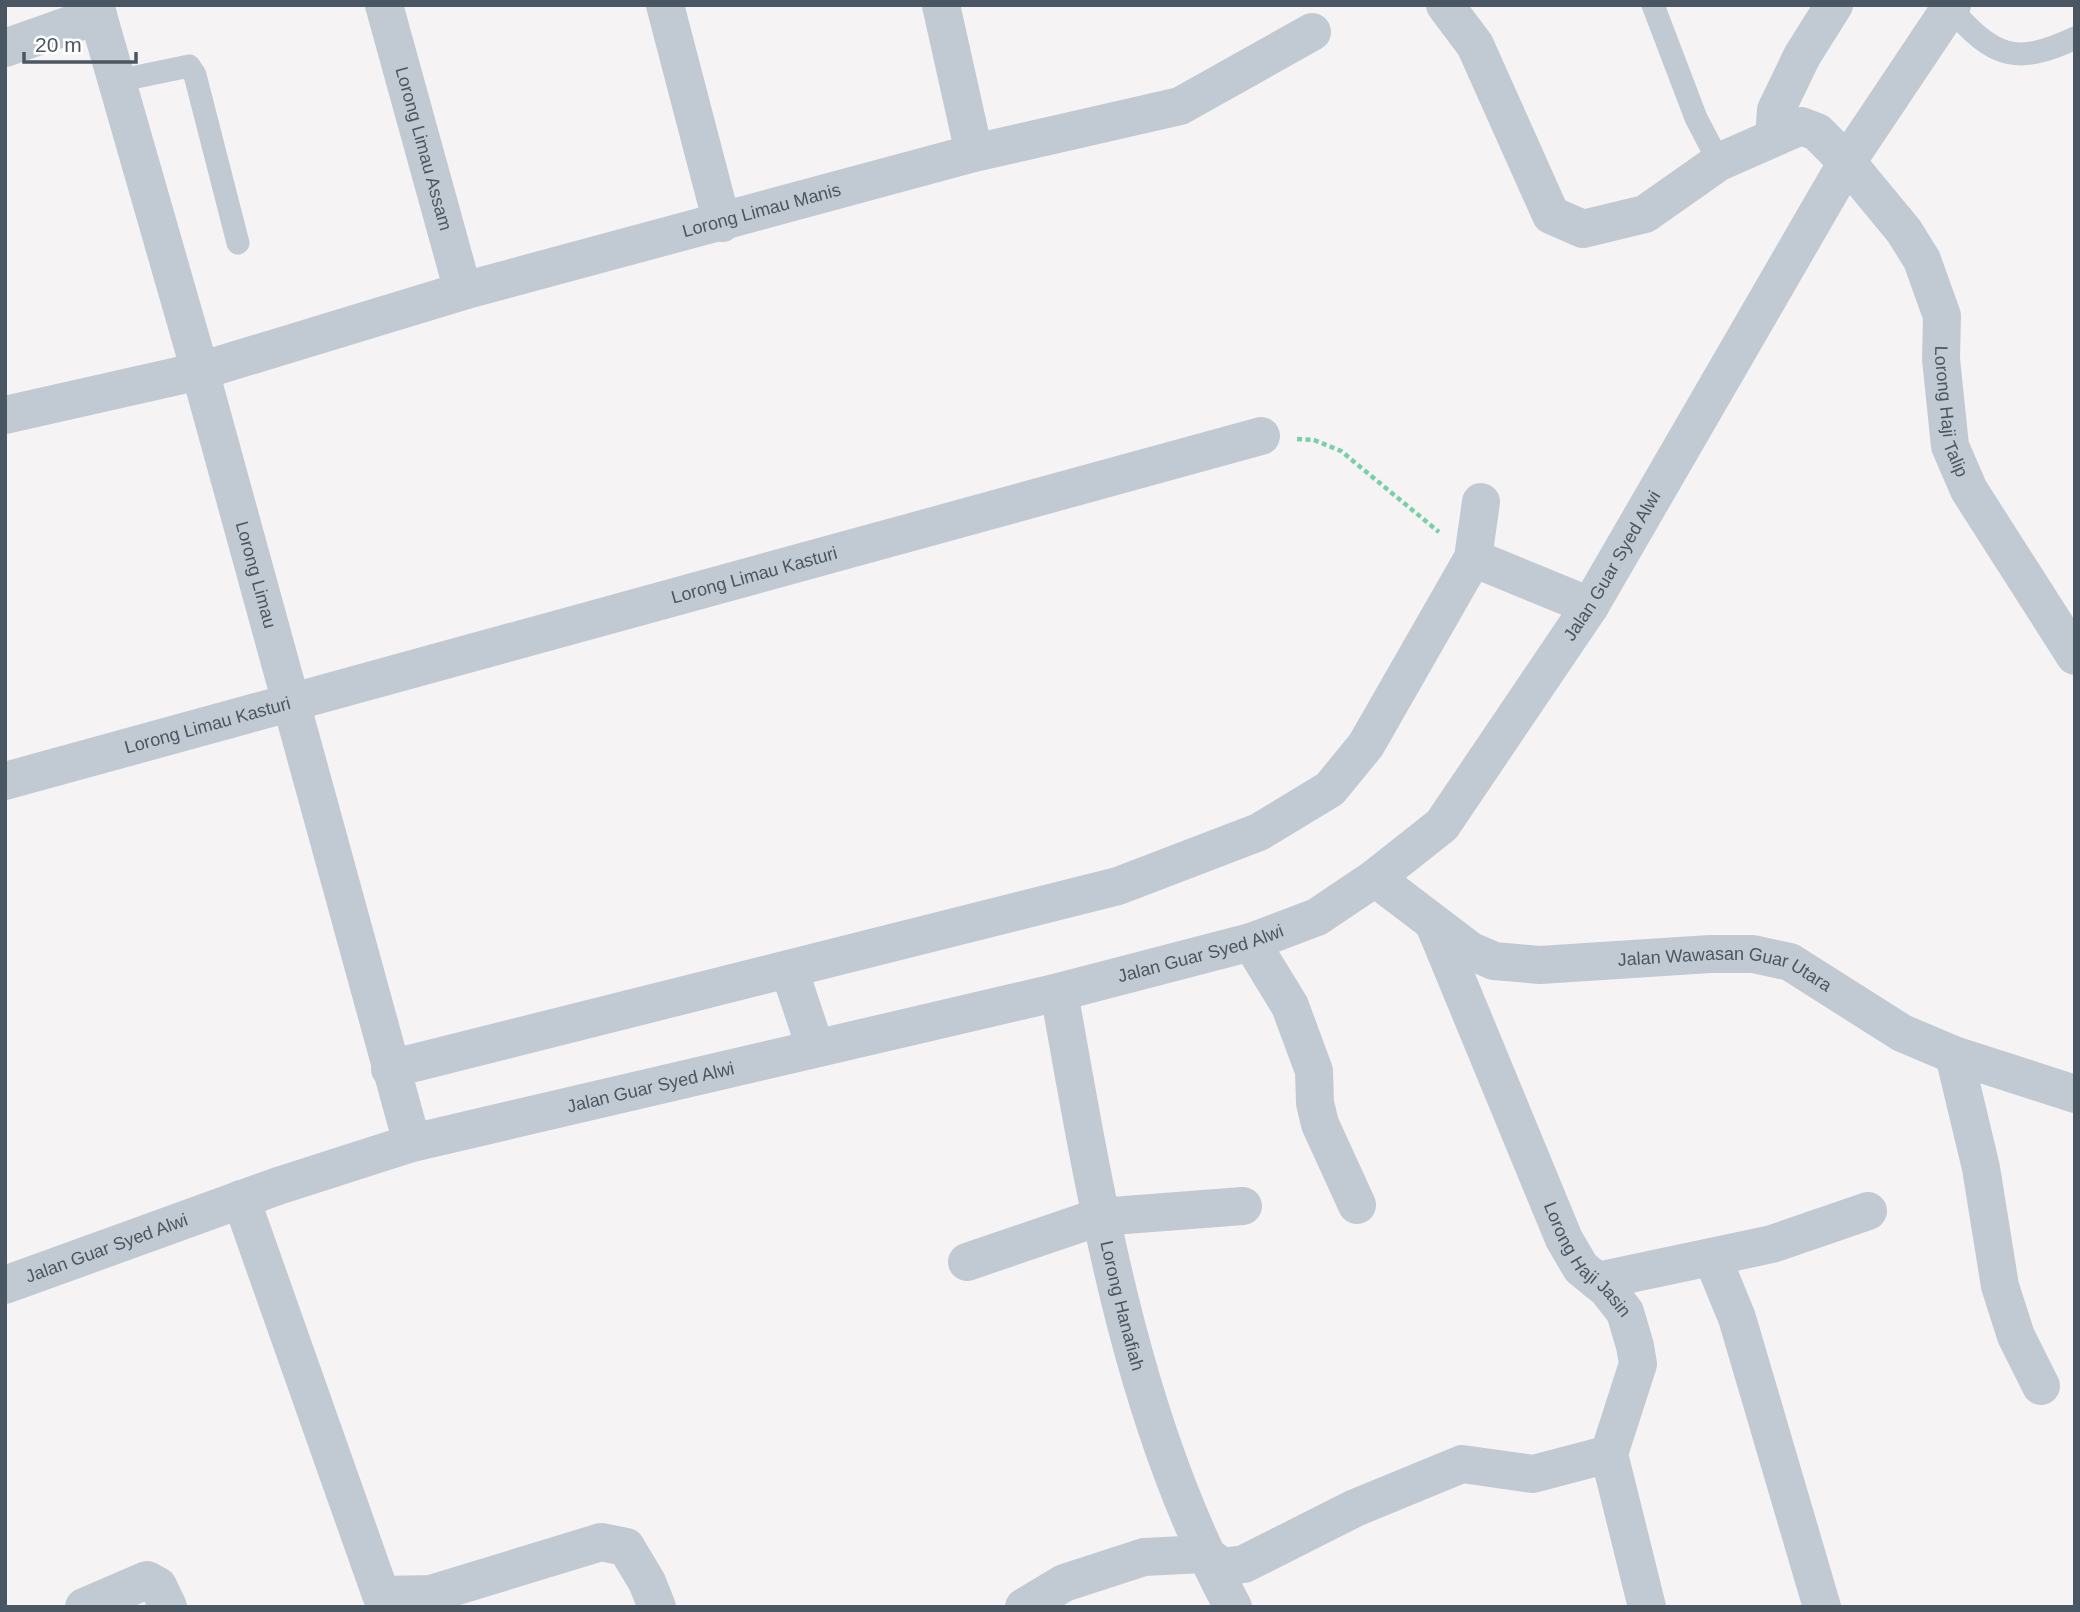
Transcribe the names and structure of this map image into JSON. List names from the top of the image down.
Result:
{
  "streets": {
    "street": [
      "Lorong Limau Assam",
      "Lorong Limau Manis",
      "Lorong Haji Talip",
      "Jalan Guar Syed Alwi",
      "Lorong Limau",
      "Lorong Limau Kasturi",
      "Jalan Wawasan Guar Utara",
      "Lorong Haji Jasin",
      "Lorong Hanafiah"
    ]
  },
  "crossings": [
    ["Lorong Limau Assam", "Lorong Limau Manis"],
    ["Lorong Limau Manis", "Lorong Limau"],
    ["Lorong Haji Talip", "Jalan Guar Syed Alwi"],
    ["Jalan Guar Syed Alwi", "Lorong Limau"],
    ["Jalan Guar Syed Alwi", "Jalan Wawasan Guar Utara"],
    ["Jalan Guar Syed Alwi", "Lorong Hanafiah"],
    ["Lorong Limau", "Lorong Limau Kasturi"],
    ["Jalan Wawasan Guar Utara", "Lorong Haji Jasin"]
  ],
  "scale_bar": "20 m"
}
